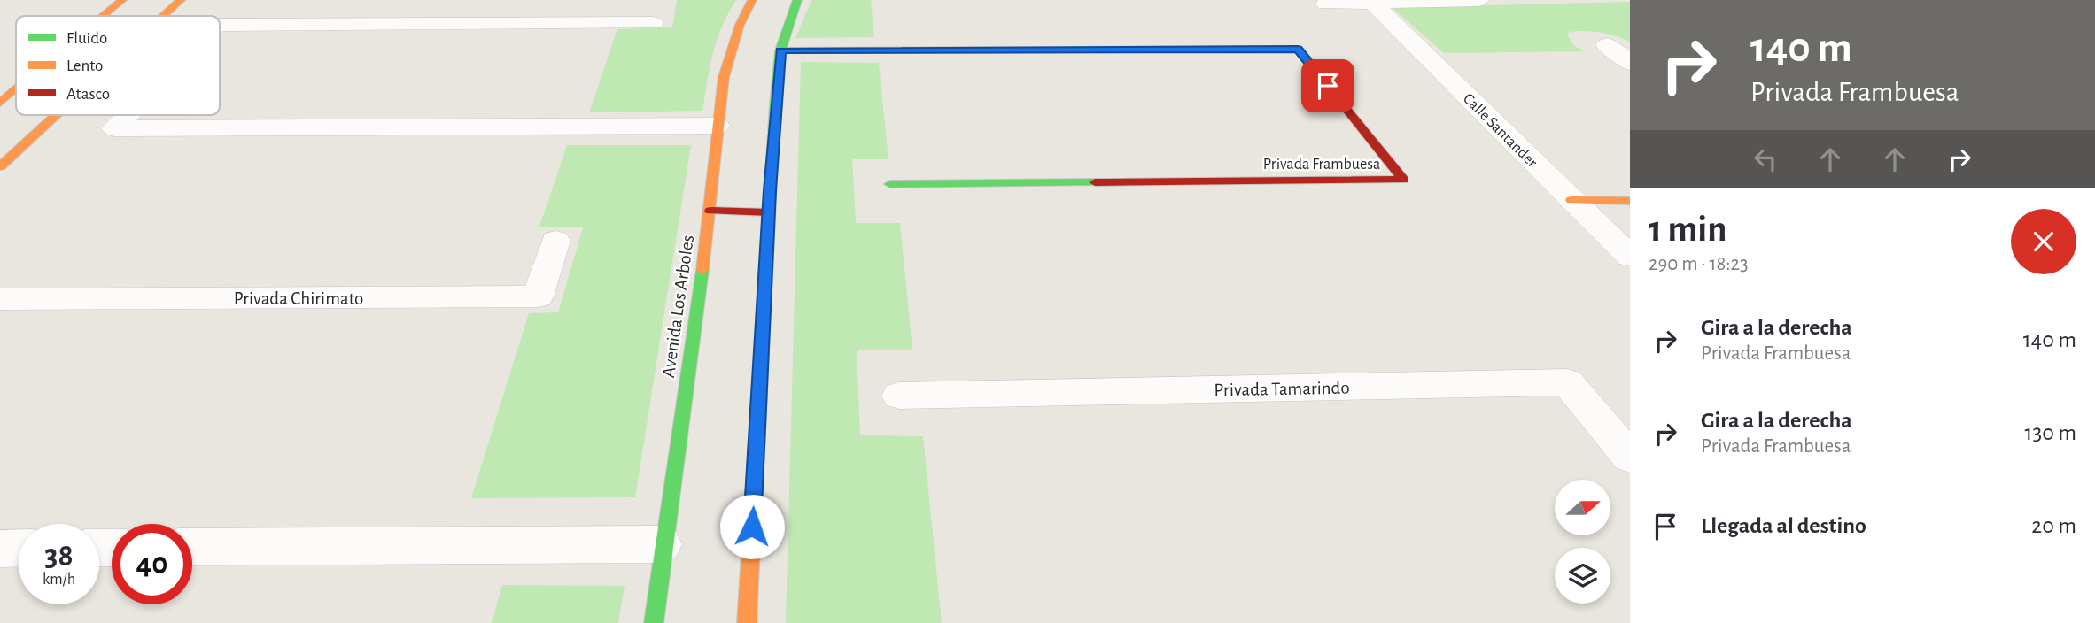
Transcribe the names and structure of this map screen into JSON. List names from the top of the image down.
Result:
{
  "streets": {
    "street": [
      "Calle Santander",
      "Privada Frambuesa",
      "Privada Chirimato",
      "Avenida Los Arboles",
      "Privada Tamarindo"
    ]
  },
  "legend": ["Fluido", "Lento", "Atasco"],
  "north": "right",
  "page": {
    "turn": ["140 m", "Privada Frambuesa"],
    "heading": ["1 min", "290 m · 18:23"],
    "list": [
      {
        "name": "Gira a la derecha",
        "note": "Privada Frambuesa",
        "value": "140 m"
      },
      {
        "name": "Gira a la derecha",
        "note": "Privada Frambuesa",
        "value": "130 m"
      },
      {
        "name": "Llegada al destino",
        "value": "20 m"
      }
    ],
    "speed": "38 km/h",
    "limit": "40"
  }
}
